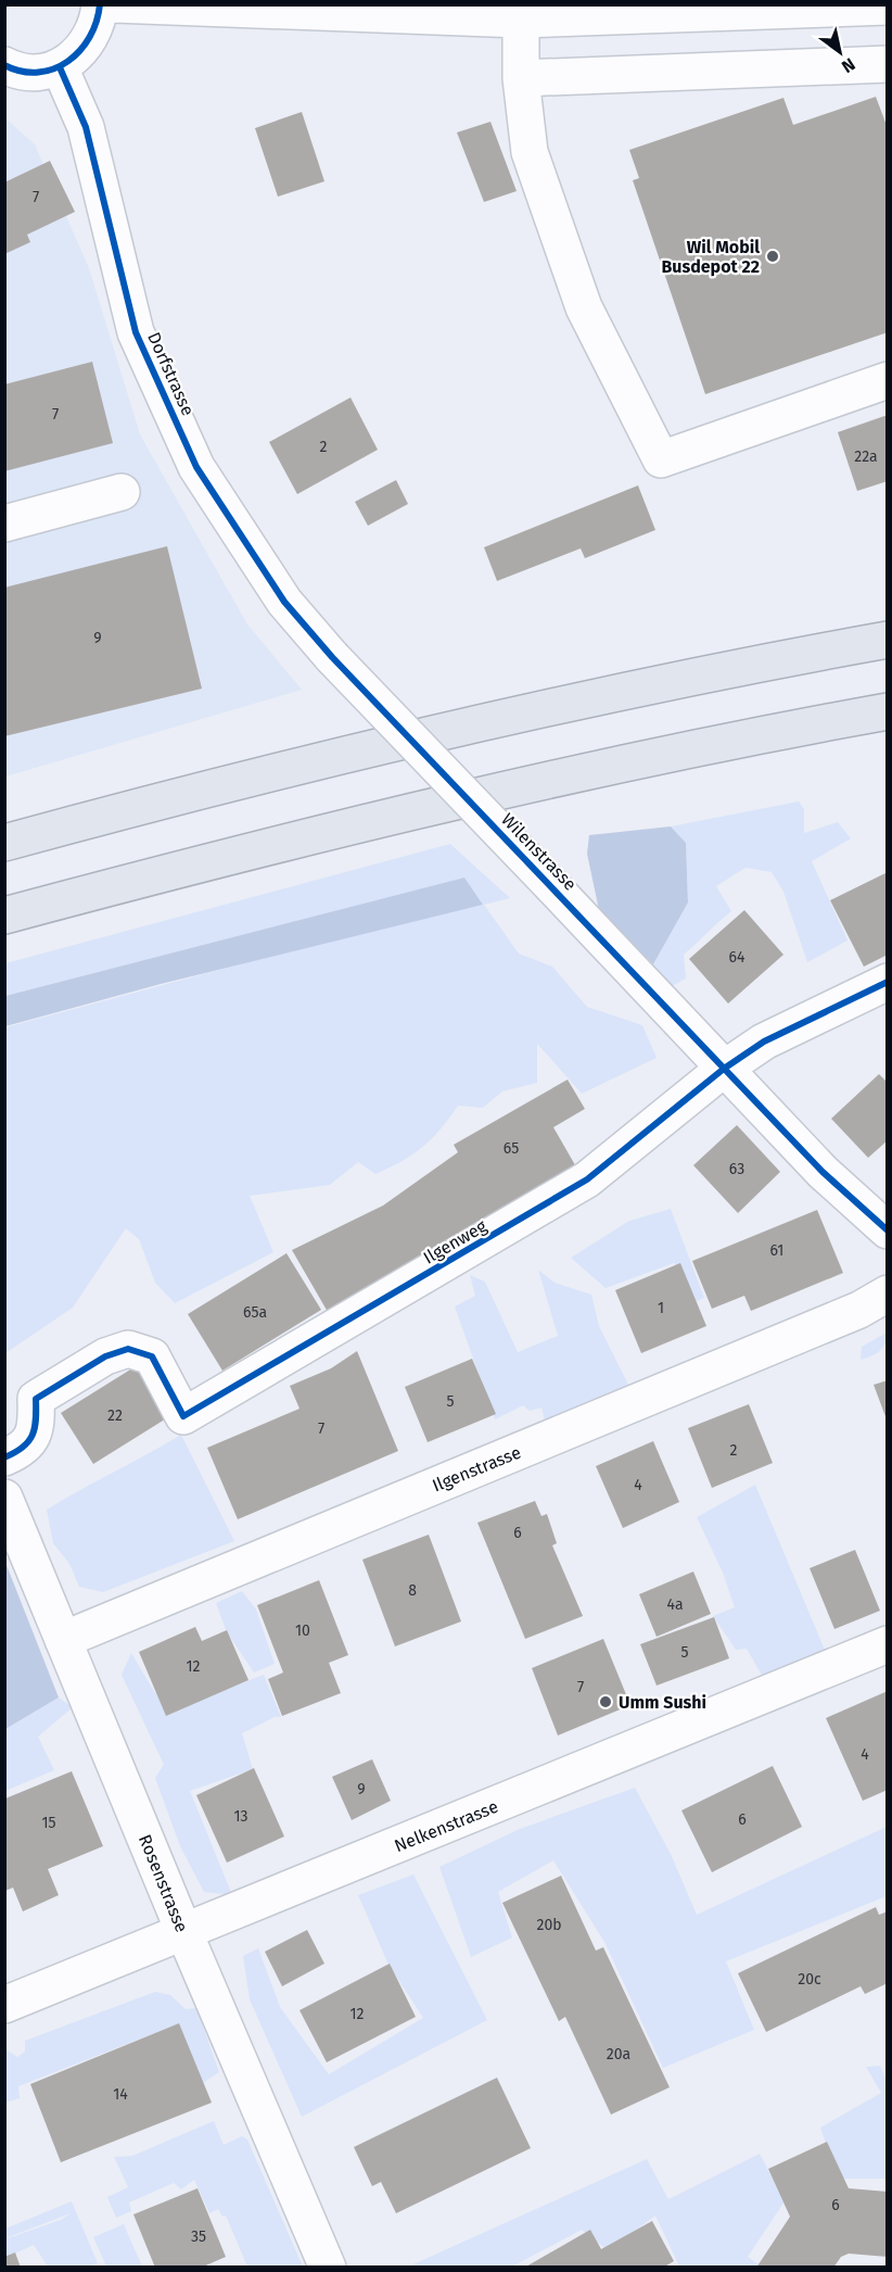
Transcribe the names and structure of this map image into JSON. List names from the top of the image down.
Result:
{
  "streets": {
    "street": [
      "Dorfstrasse",
      "Wilenstrasse",
      "Ilgenweg",
      "Ilgenstrasse",
      "Nelkenstrasse",
      "Rosenstrasse"
    ]
  },
  "crossings": [
    ["Dorfstrasse", "Wilenstrasse"],
    ["Wilenstrasse", "Ilgenweg"],
    ["Ilgenstrasse", "Rosenstrasse"],
    ["Nelkenstrasse", "Rosenstrasse"]
  ],
  "places": ["Wil Mobil Busdepot 22", "Umm Sushi"],
  "house_numbers": [
    "7",
    "7",
    "2",
    "22a",
    "9",
    "64",
    "65",
    "63",
    "61",
    "1",
    "65a",
    "5",
    "22",
    "7",
    "2",
    "4",
    "6",
    "8",
    "4a",
    "10",
    "5",
    "12",
    "7",
    "4",
    "9",
    "13",
    "6",
    "15",
    "20b",
    "20c",
    "12",
    "20a",
    "14",
    "6",
    "35"
  ],
  "north": "bottom right"
}
